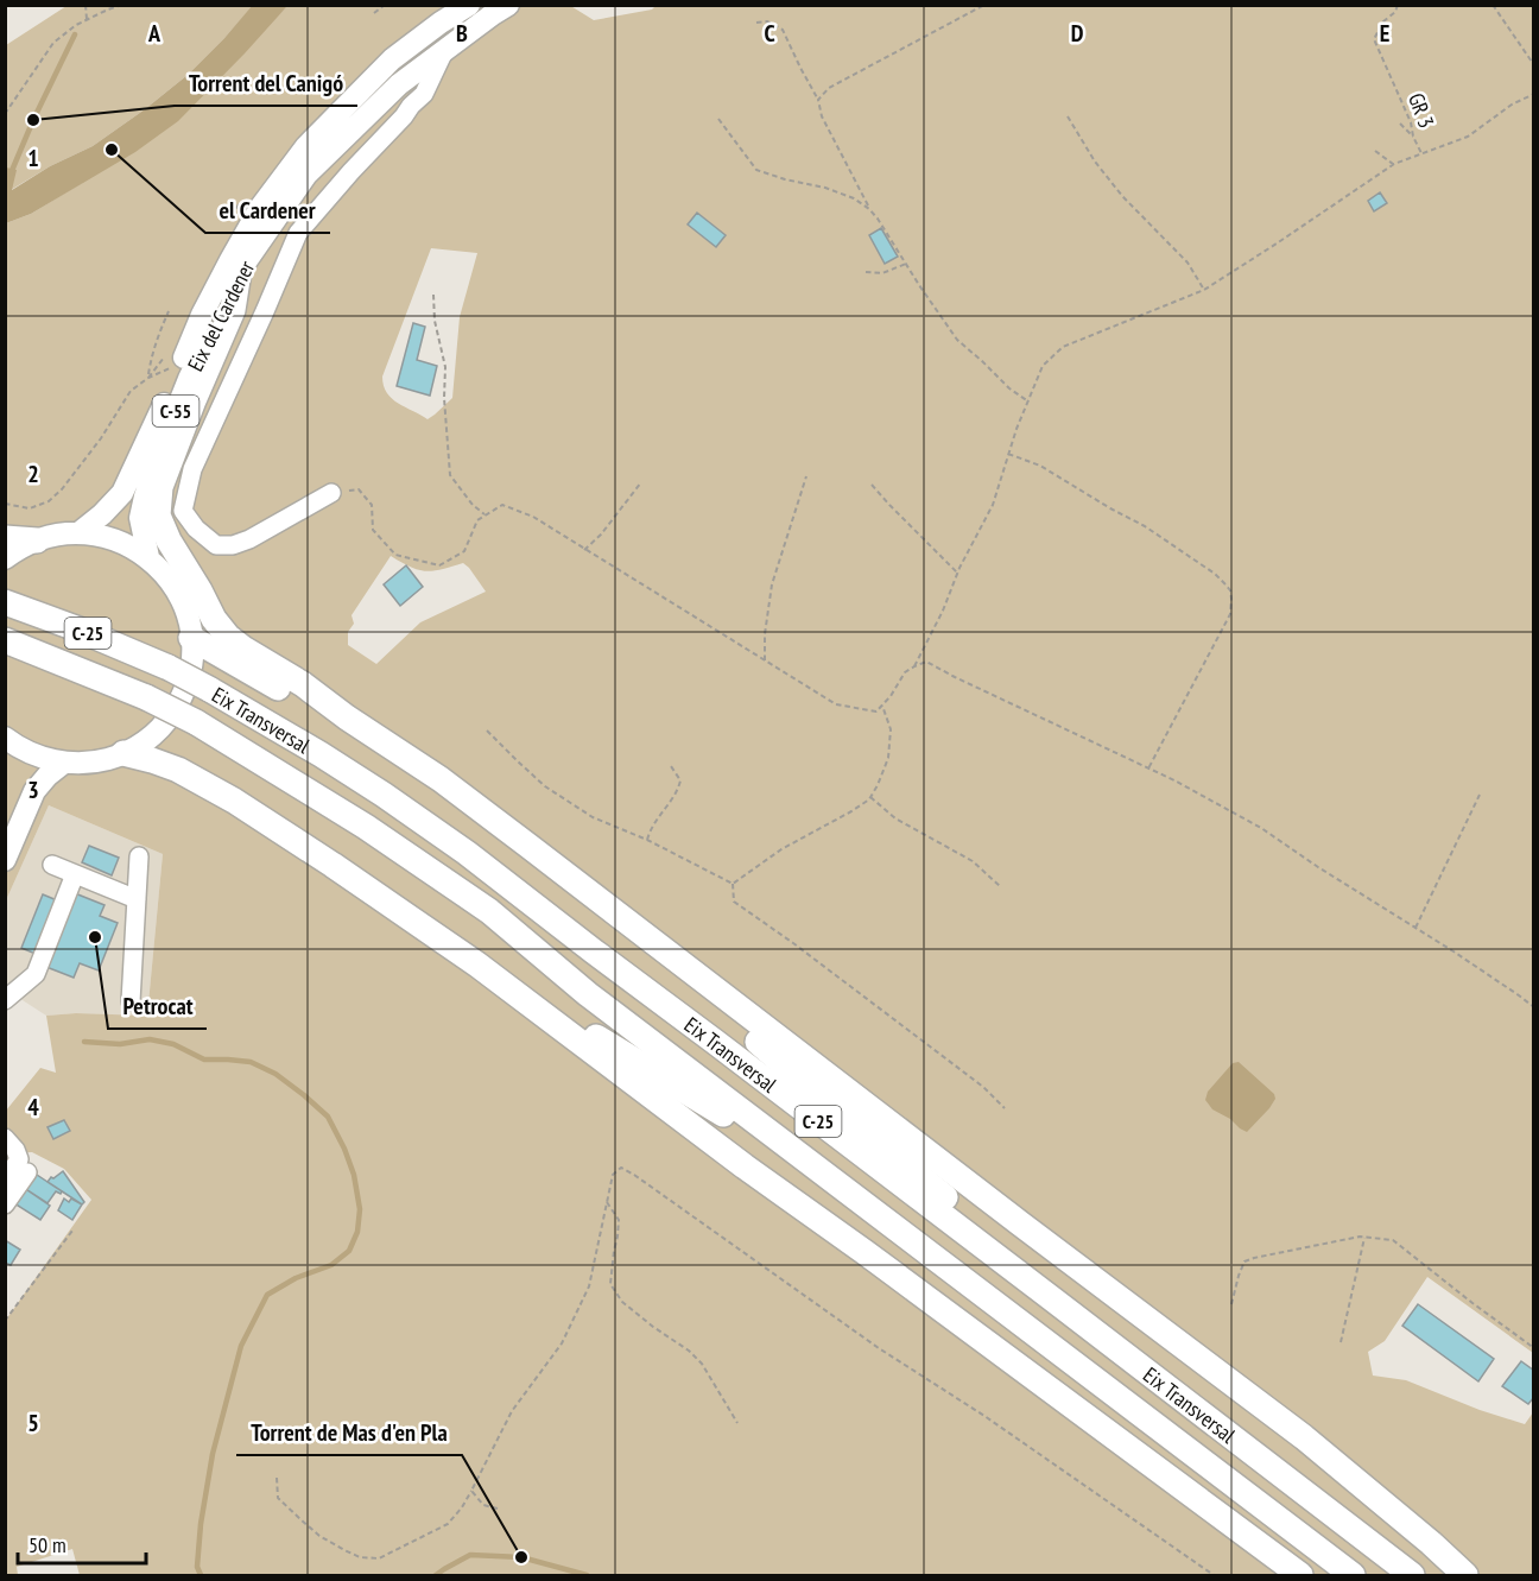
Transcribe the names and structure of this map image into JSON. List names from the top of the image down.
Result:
{
  "streets": {
    "highway": ["C-25", "Eix Transversal"],
    "main road": ["Eix del Cardener", "C-55"],
    "path": ["GR 3"]
  },
  "crossings": [
    ["Eix del Cardener", "C-55"]
  ],
  "places": [
    "Torrent del Canigó",
    "el Cardener",
    "Petrocat",
    "Torrent de Mas d'en Pla"
  ],
  "scale_bar": "50 m",
  "grid": {
    "columns": [
      "A",
      "B",
      "C",
      "D",
      "E"
    ],
    "rows": [
      "1",
      "2",
      "3",
      "4",
      "5"
    ]
  }
}
